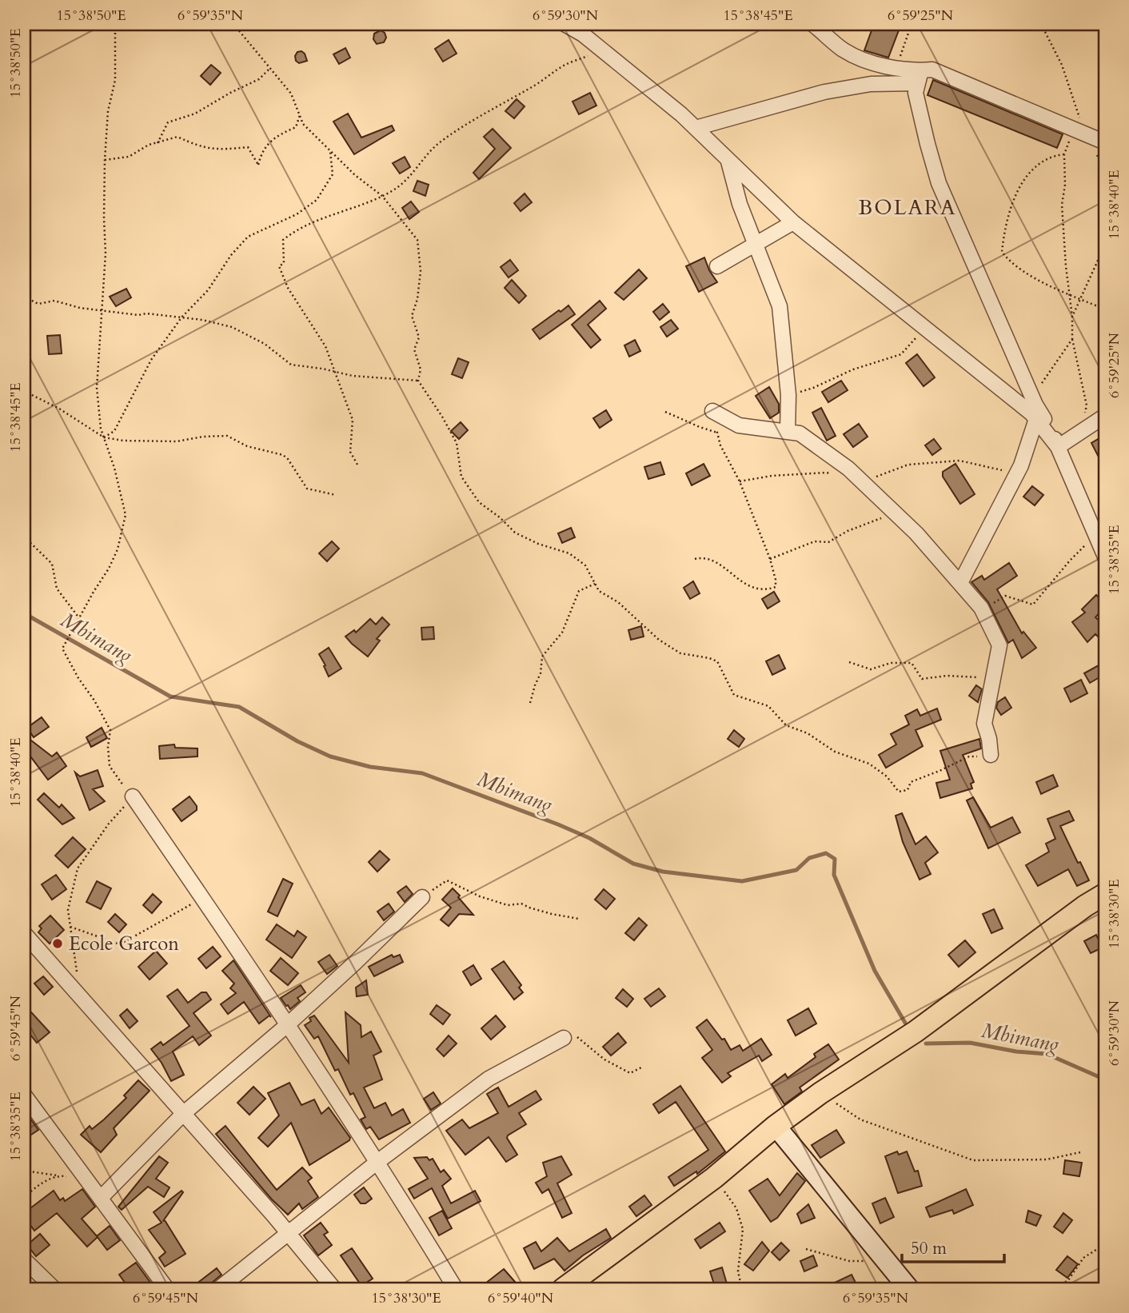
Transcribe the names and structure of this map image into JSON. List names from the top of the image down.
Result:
{
  "districts": ["BOLARA"],
  "water": ["Mbimang"],
  "places": ["Ecole Garcon"],
  "scale_bar": "50 m",
  "coordinates": [
    "15°38'50\"E",
    "6°59'35\"N",
    "6°59'30\"N",
    "15°38'45\"E",
    "6°59'25\"N",
    "15°38'40\"E",
    "15°38'35\"E",
    "15°38'30\"E",
    "6°59'45\"N",
    "6°59'40\"N"
  ]
}
